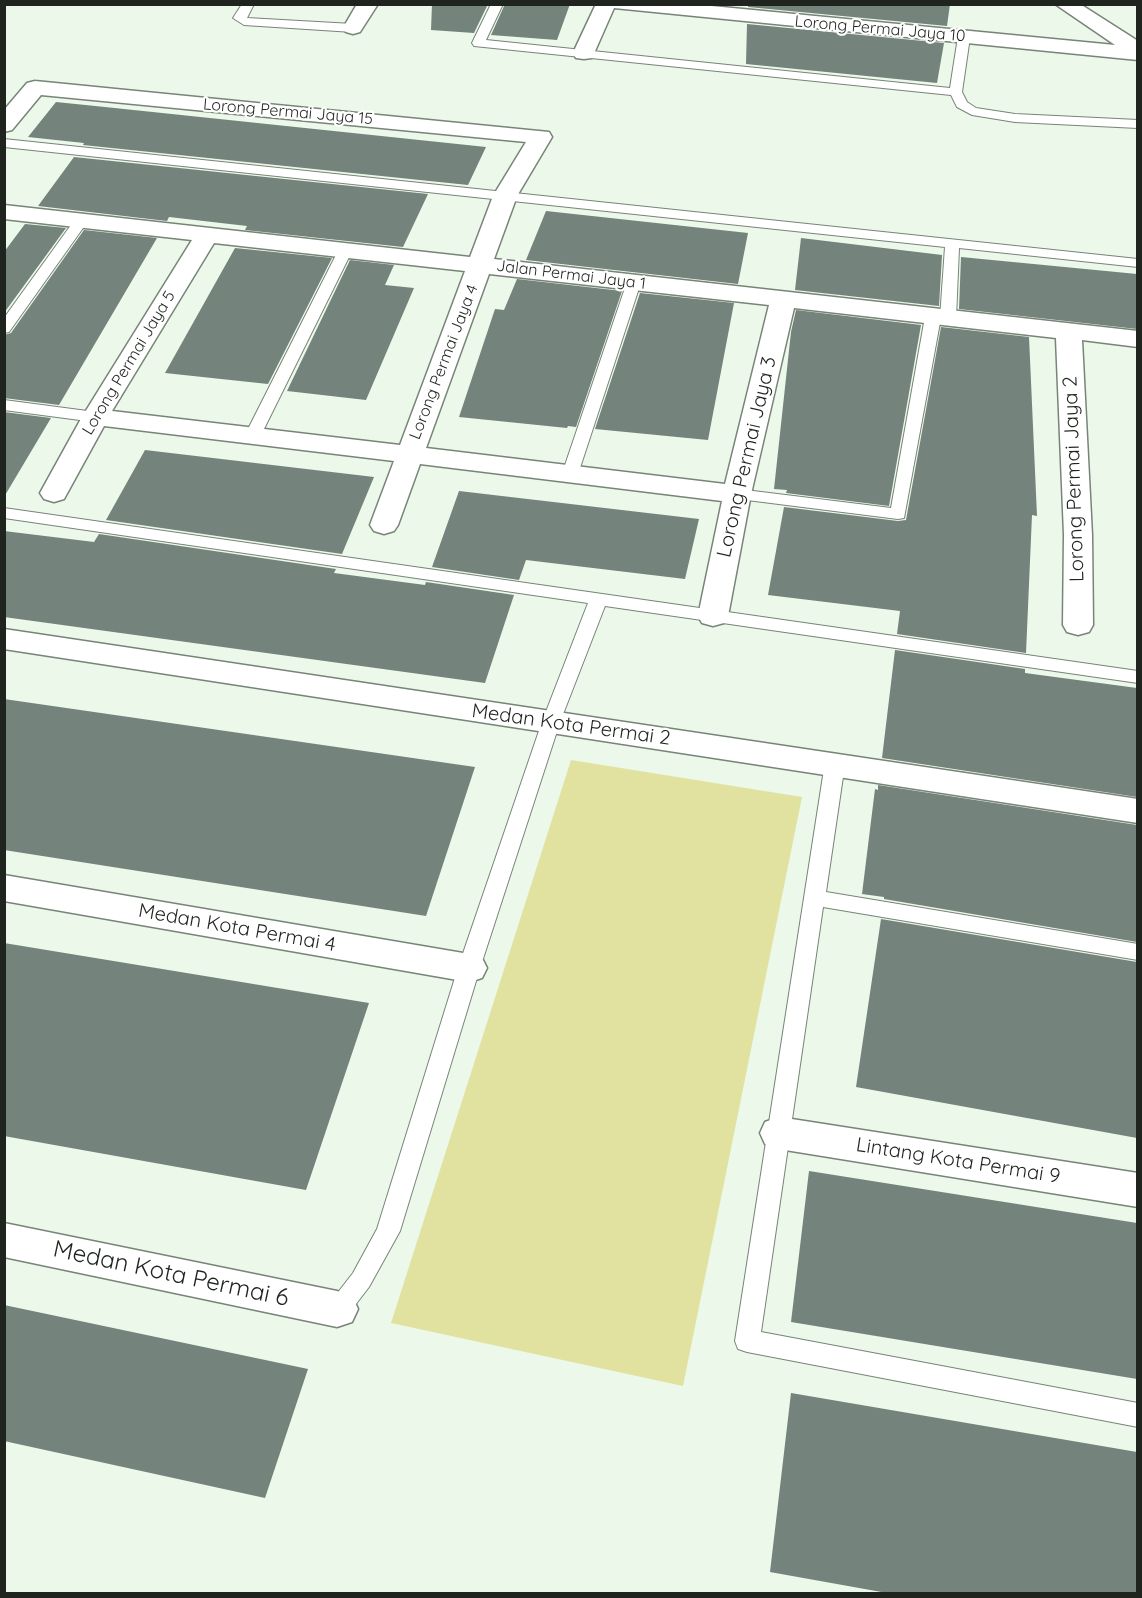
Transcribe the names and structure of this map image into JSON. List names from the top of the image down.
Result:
{
  "streets": {
    "street": [
      "Lorong Permai Jaya 10",
      "Lorong Permai Jaya 15",
      "Jalan Permai Jaya 1",
      "Lorong Permai Jaya 4",
      "Lorong Permai Jaya 5",
      "Lorong Permai Jaya 3",
      "Lorong Permai Jaya 2",
      "Medan Kota Permai 2",
      "Medan Kota Permai 4",
      "Lintang Kota Permai 9",
      "Medan Kota Permai 6"
    ]
  },
  "crossings": [
    ["Lorong Permai Jaya 15", "Lorong Permai Jaya 4"],
    ["Jalan Permai Jaya 1", "Lorong Permai Jaya 4"],
    ["Jalan Permai Jaya 1", "Lorong Permai Jaya 5"],
    ["Jalan Permai Jaya 1", "Lorong Permai Jaya 3"],
    ["Jalan Permai Jaya 1", "Lorong Permai Jaya 2"]
  ]
}
